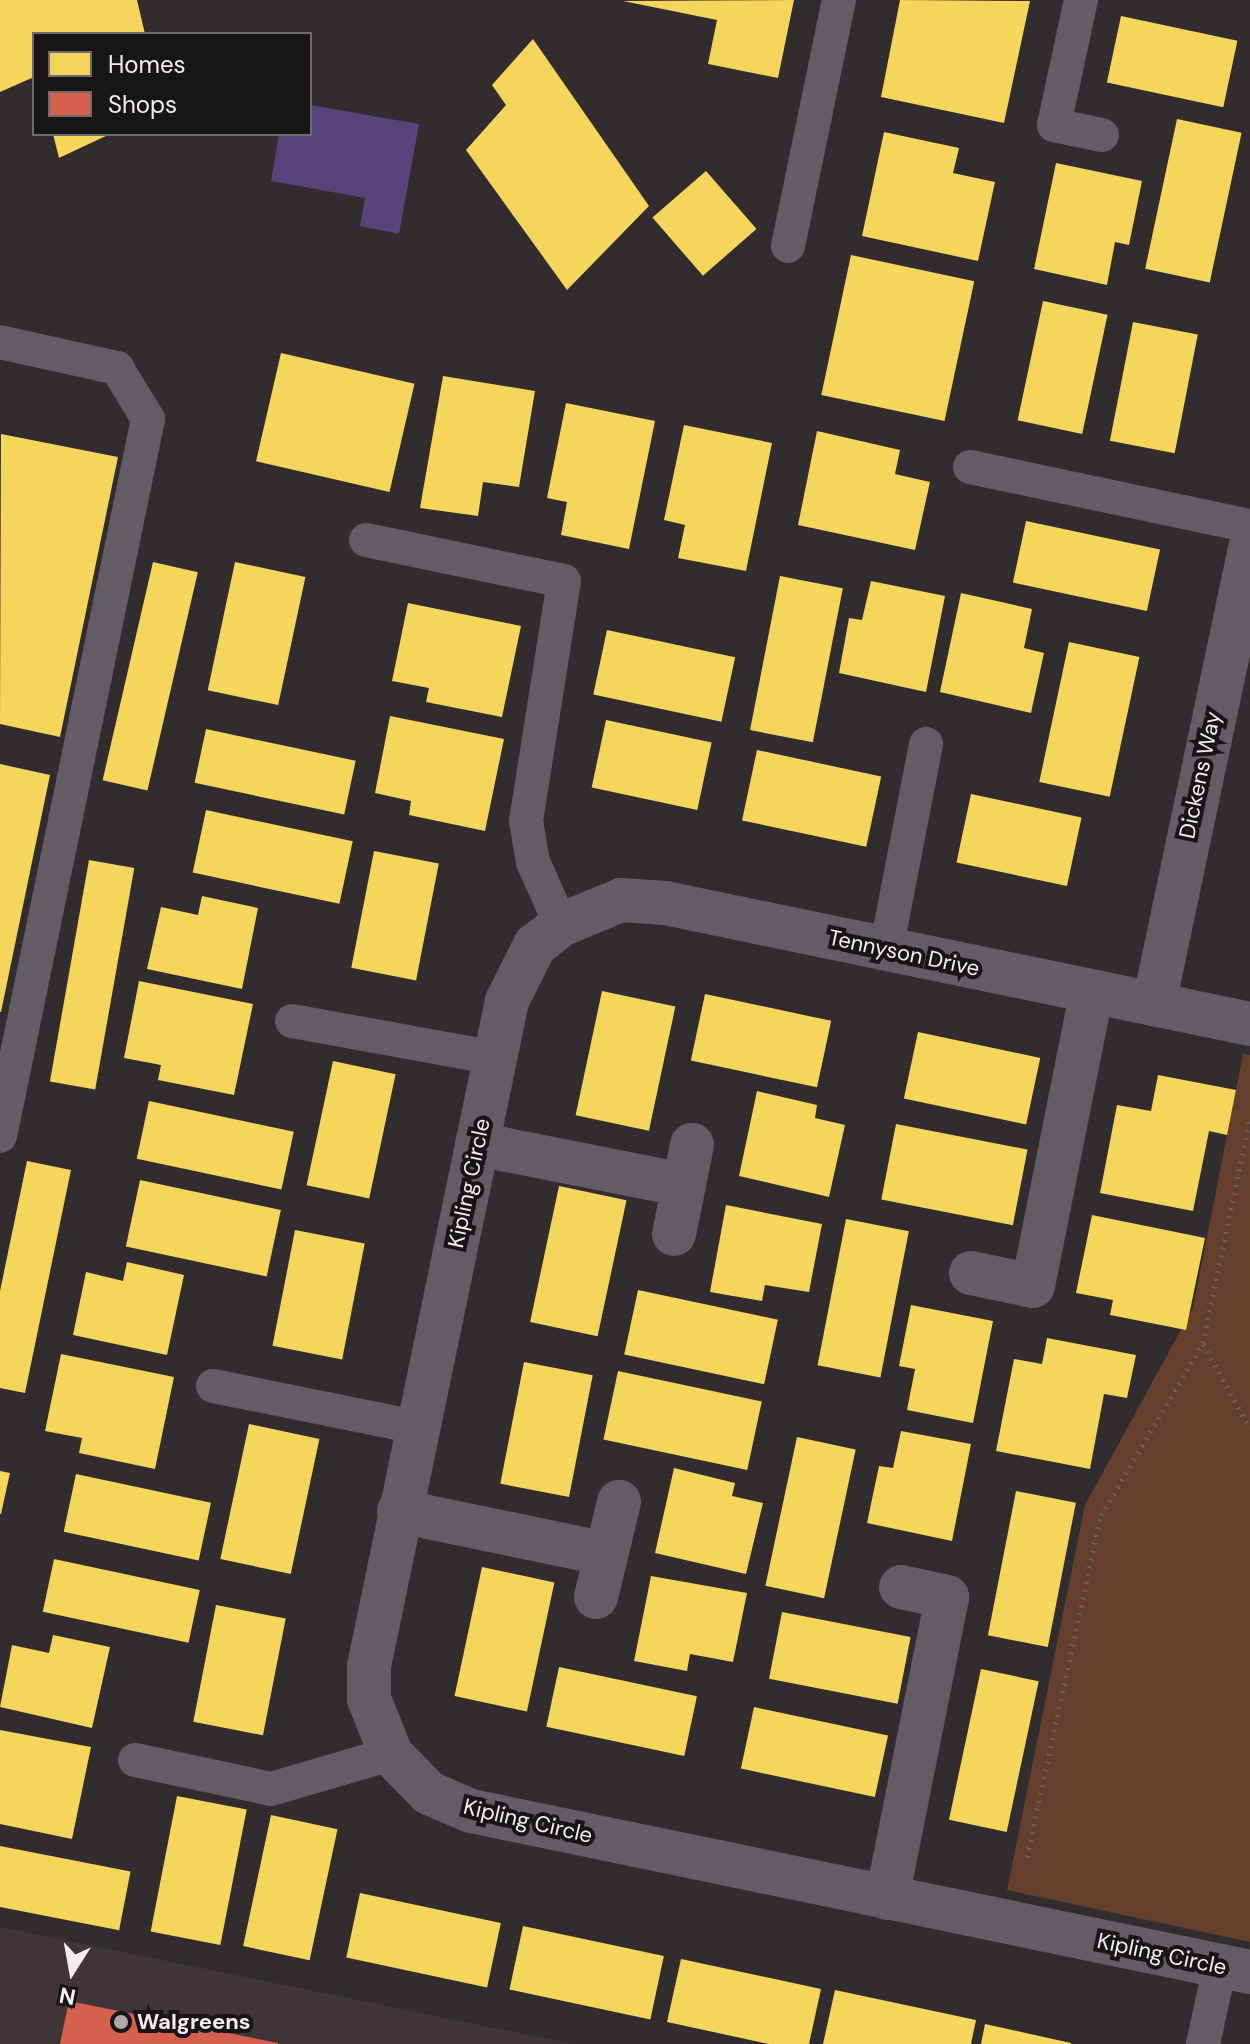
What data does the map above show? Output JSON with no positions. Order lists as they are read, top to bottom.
{
  "streets": {
    "street": ["Dickens Way", "Tennyson Drive", "Kipling Circle"]
  },
  "crossings": [
    ["Dickens Way", "Tennyson Drive"],
    ["Tennyson Drive", "Kipling Circle"]
  ],
  "places": ["Walgreens"],
  "legend": ["Homes", "Shops"],
  "north": "bottom"
}
